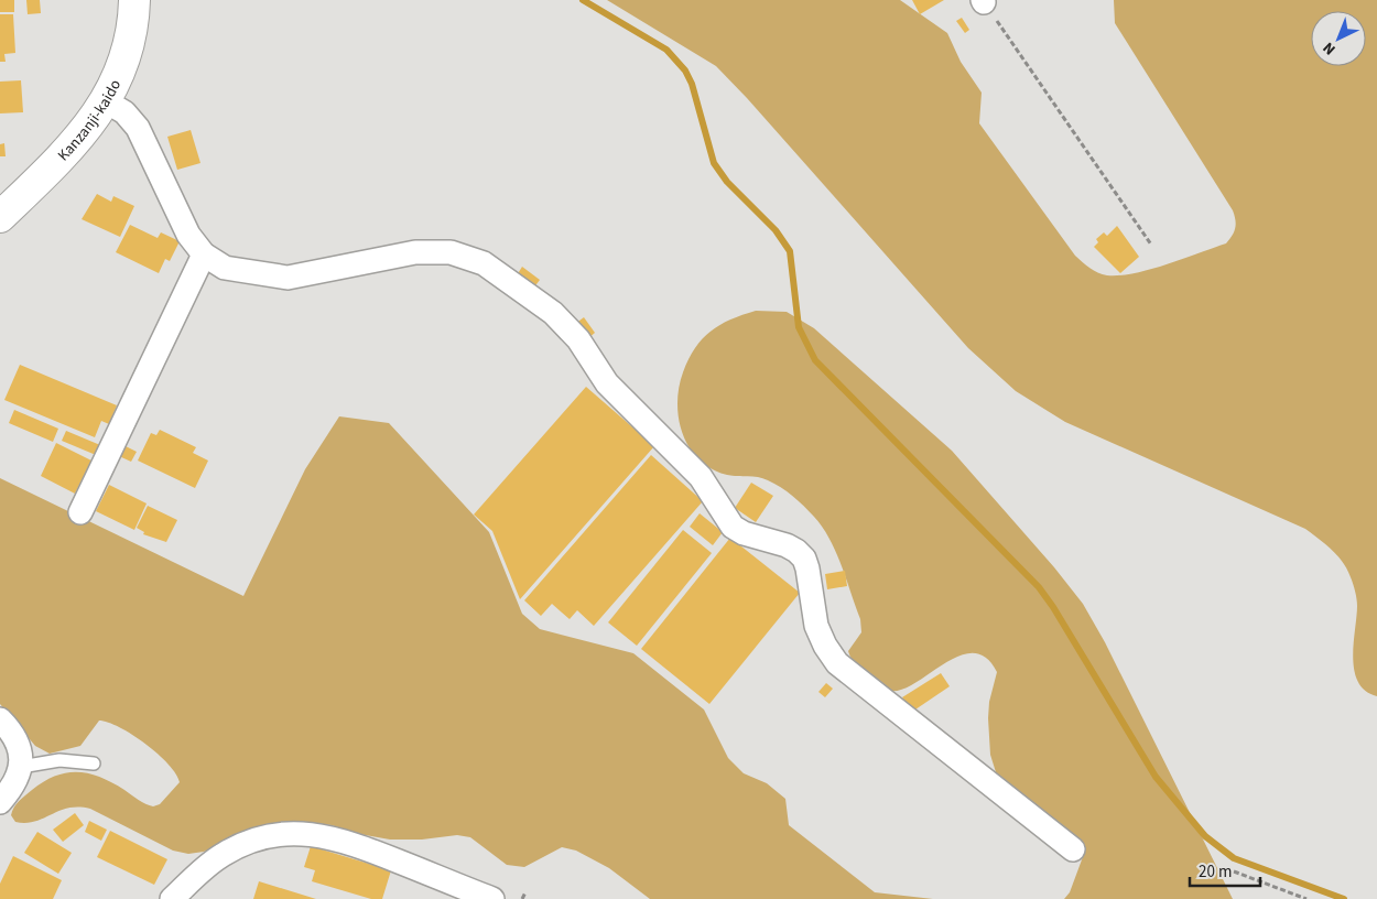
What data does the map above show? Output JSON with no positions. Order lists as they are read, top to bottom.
{
  "streets": {
    "main road": ["Kanzanji-kaido"]
  },
  "scale_bar": "20 m",
  "north": "bottom left"
}
